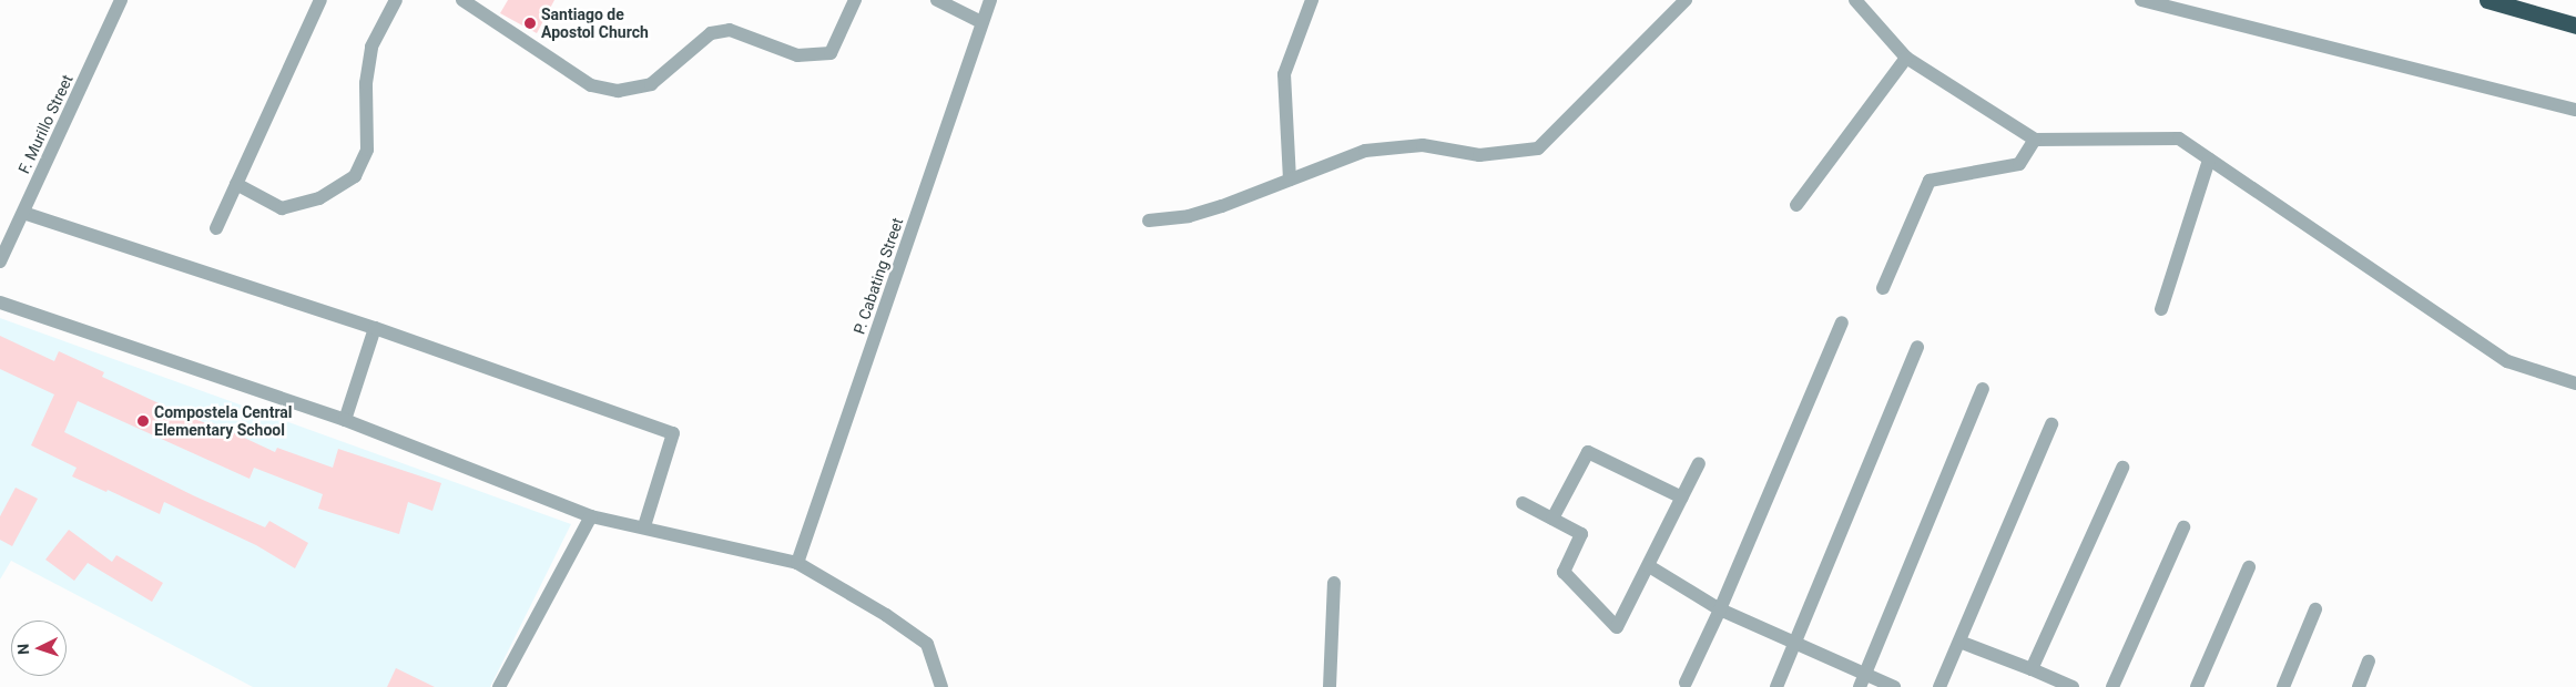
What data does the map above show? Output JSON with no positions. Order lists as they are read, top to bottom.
{
  "streets": {
    "street": ["F. Murillo Street", "P. Cabating Street"]
  },
  "places": ["Santiago de Apostol Church", "Compostela Central Elementary School"],
  "north": "left"
}
